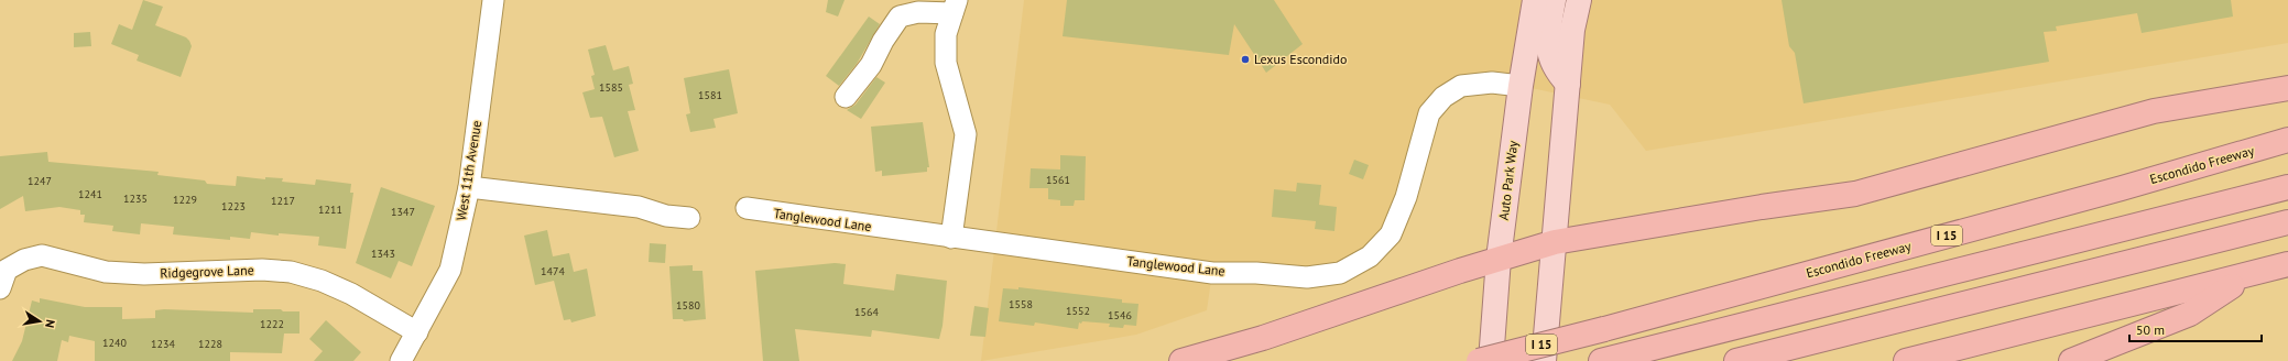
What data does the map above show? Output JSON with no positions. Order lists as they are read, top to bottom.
{
  "streets": {
    "highway": ["Escondido Freeway", "I 15"],
    "main road": ["Auto Park Way"],
    "street": ["West 11th Avenue", "Tanglewood Lane", "Ridgegrove Lane"]
  },
  "crossings": [
    ["West 11th Avenue", "Ridgegrove Lane"],
    ["Auto Park Way", "Tanglewood Lane"]
  ],
  "places": ["Lexus Escondido"],
  "house_numbers": [
    "1585",
    "1581",
    "1561",
    "1247",
    "1241",
    "1235",
    "1229",
    "1217",
    "1223",
    "1211",
    "1347",
    "1343",
    "1474",
    "1558",
    "1580",
    "1552",
    "1564",
    "1546",
    "1222",
    "1240",
    "1234",
    "1228"
  ],
  "scale_bar": "50 m",
  "north": "right"
}
